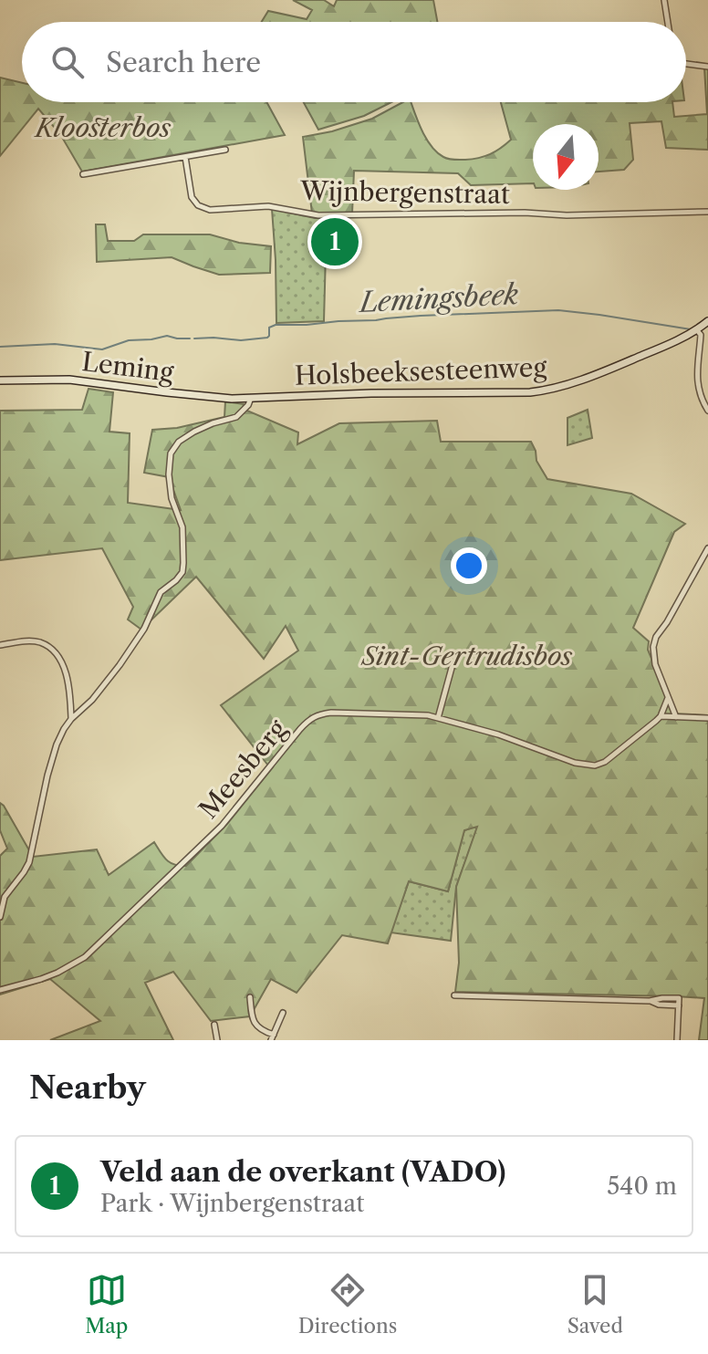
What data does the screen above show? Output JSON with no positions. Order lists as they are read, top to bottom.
{
  "streets": {
    "street": [
      "Wijnbergenstraat",
      "Leming",
      "Holsbeeksesteenweg",
      "Meesberg"
    ]
  },
  "crossings": [
    ["Leming", "Holsbeeksesteenweg"]
  ],
  "water": ["Lemingsbeek"],
  "parks": ["Kloosterbos", "Sint-Gertrudisbos"],
  "north": "bottom",
  "page": {
    "search": "Search here",
    "pins": "1",
    "heading": "Nearby",
    "list": [
      {
        "mark": "1",
        "name": "Veld aan de overkant (VADO)",
        "note": "Park · Wijnbergenstraat",
        "value": "540 m"
      }
    ],
    "nav": ["Map", "Directions", "Saved"]
  }
}
